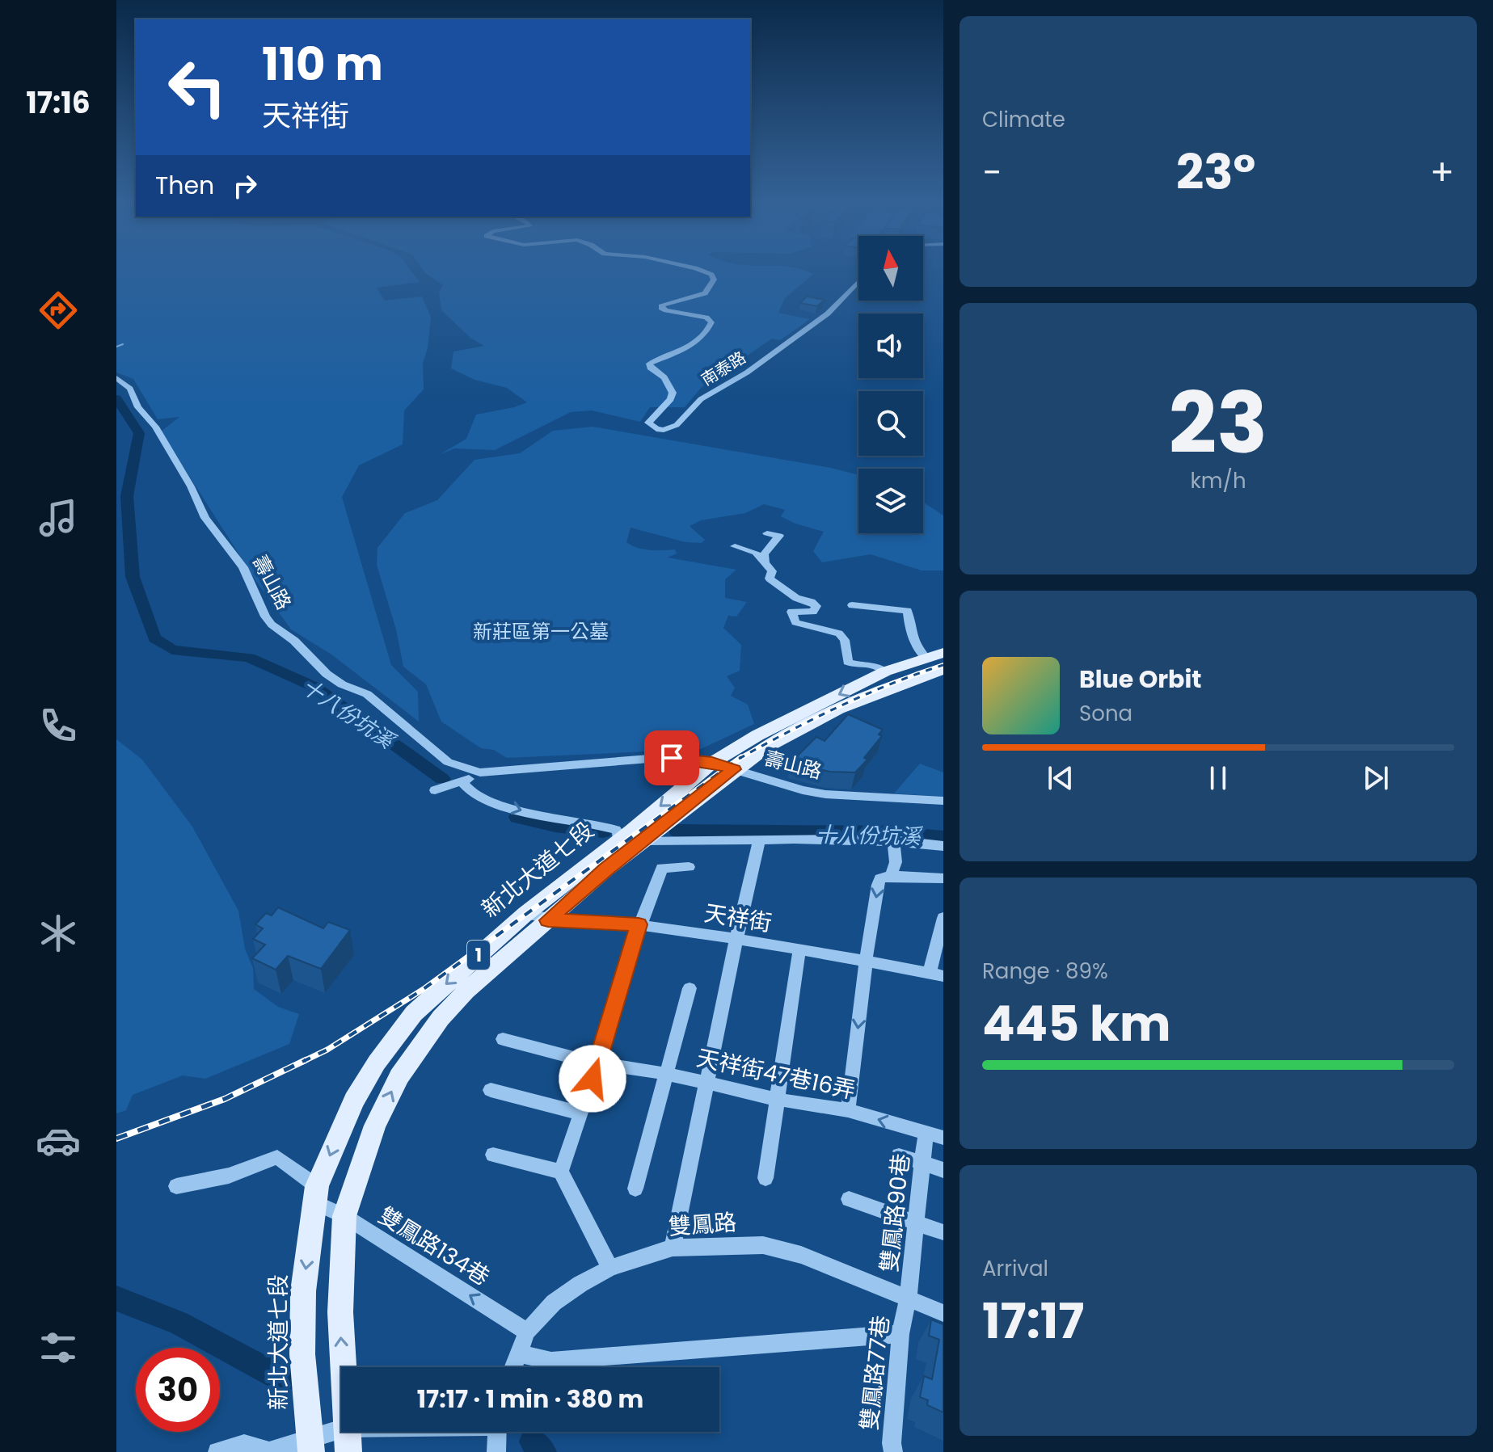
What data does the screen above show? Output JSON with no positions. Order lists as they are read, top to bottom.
{
  "streets": {
    "main road": ["新北大道七段", "1"],
    "street": [
      "南泰路",
      "壽山路",
      "天祥街",
      "天祥街47巷16弄",
      "雙鳳路90巷",
      "雙鳳路",
      "雙鳳路134巷",
      "雙鳳路77巷"
    ]
  },
  "crossings": [
    ["壽山路", "新北大道七段"],
    ["新北大道七段", "天祥街"],
    ["新北大道七段", "雙鳳路134巷"],
    ["天祥街47巷16弄", "雙鳳路90巷"],
    ["雙鳳路90巷", "雙鳳路"],
    ["雙鳳路90巷", "雙鳳路77巷"],
    ["雙鳳路", "雙鳳路134巷"],
    ["雙鳳路", "雙鳳路77巷"]
  ],
  "one_way": ["雙鳳路134巷"],
  "water": ["十八份坑溪"],
  "parks": ["新莊區第一公墓"],
  "north": "top",
  "page": {
    "tabs": "17:16",
    "tile": [
      "Climate",
      ["23", "km/h"],
      ["Range · 89%", "445 km"],
      ["Arrival", "17:17"]
    ],
    "turn": ["110 m", "天祥街"],
    "heat": ["−", "23°", "+"],
    "then": "Then",
    "song": ["Blue Orbit", "Sona"],
    "limit": "30",
    "trip": "17:17 · 1 min · 380 m"
  }
}
